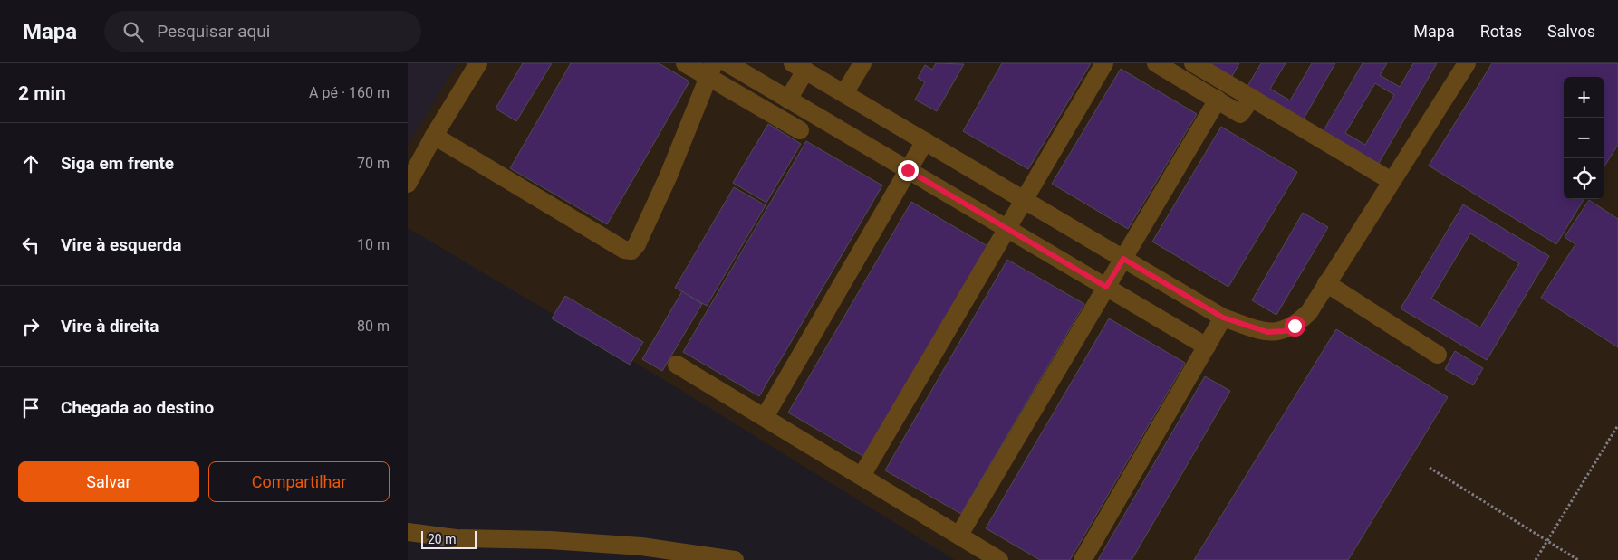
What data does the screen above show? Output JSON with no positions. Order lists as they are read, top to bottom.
{
  "scale_bar": "20 m",
  "page": {
    "header": "Mapa",
    "search": "Pesquisar aqui",
    "nav": ["Mapa", "Rotas", "Salvos"],
    "heading": ["2 min", "A pé · 160 m"],
    "map_buttons": ["+", "−"],
    "list": [
      ["Siga em frente", "70 m"],
      ["Vire à esquerda", "10 m"],
      ["Vire à direita", "80 m"],
      "Chegada ao destino"
    ],
    "buttons": ["Salvar", "Compartilhar"],
    "scale": "20 m"
  }
}
